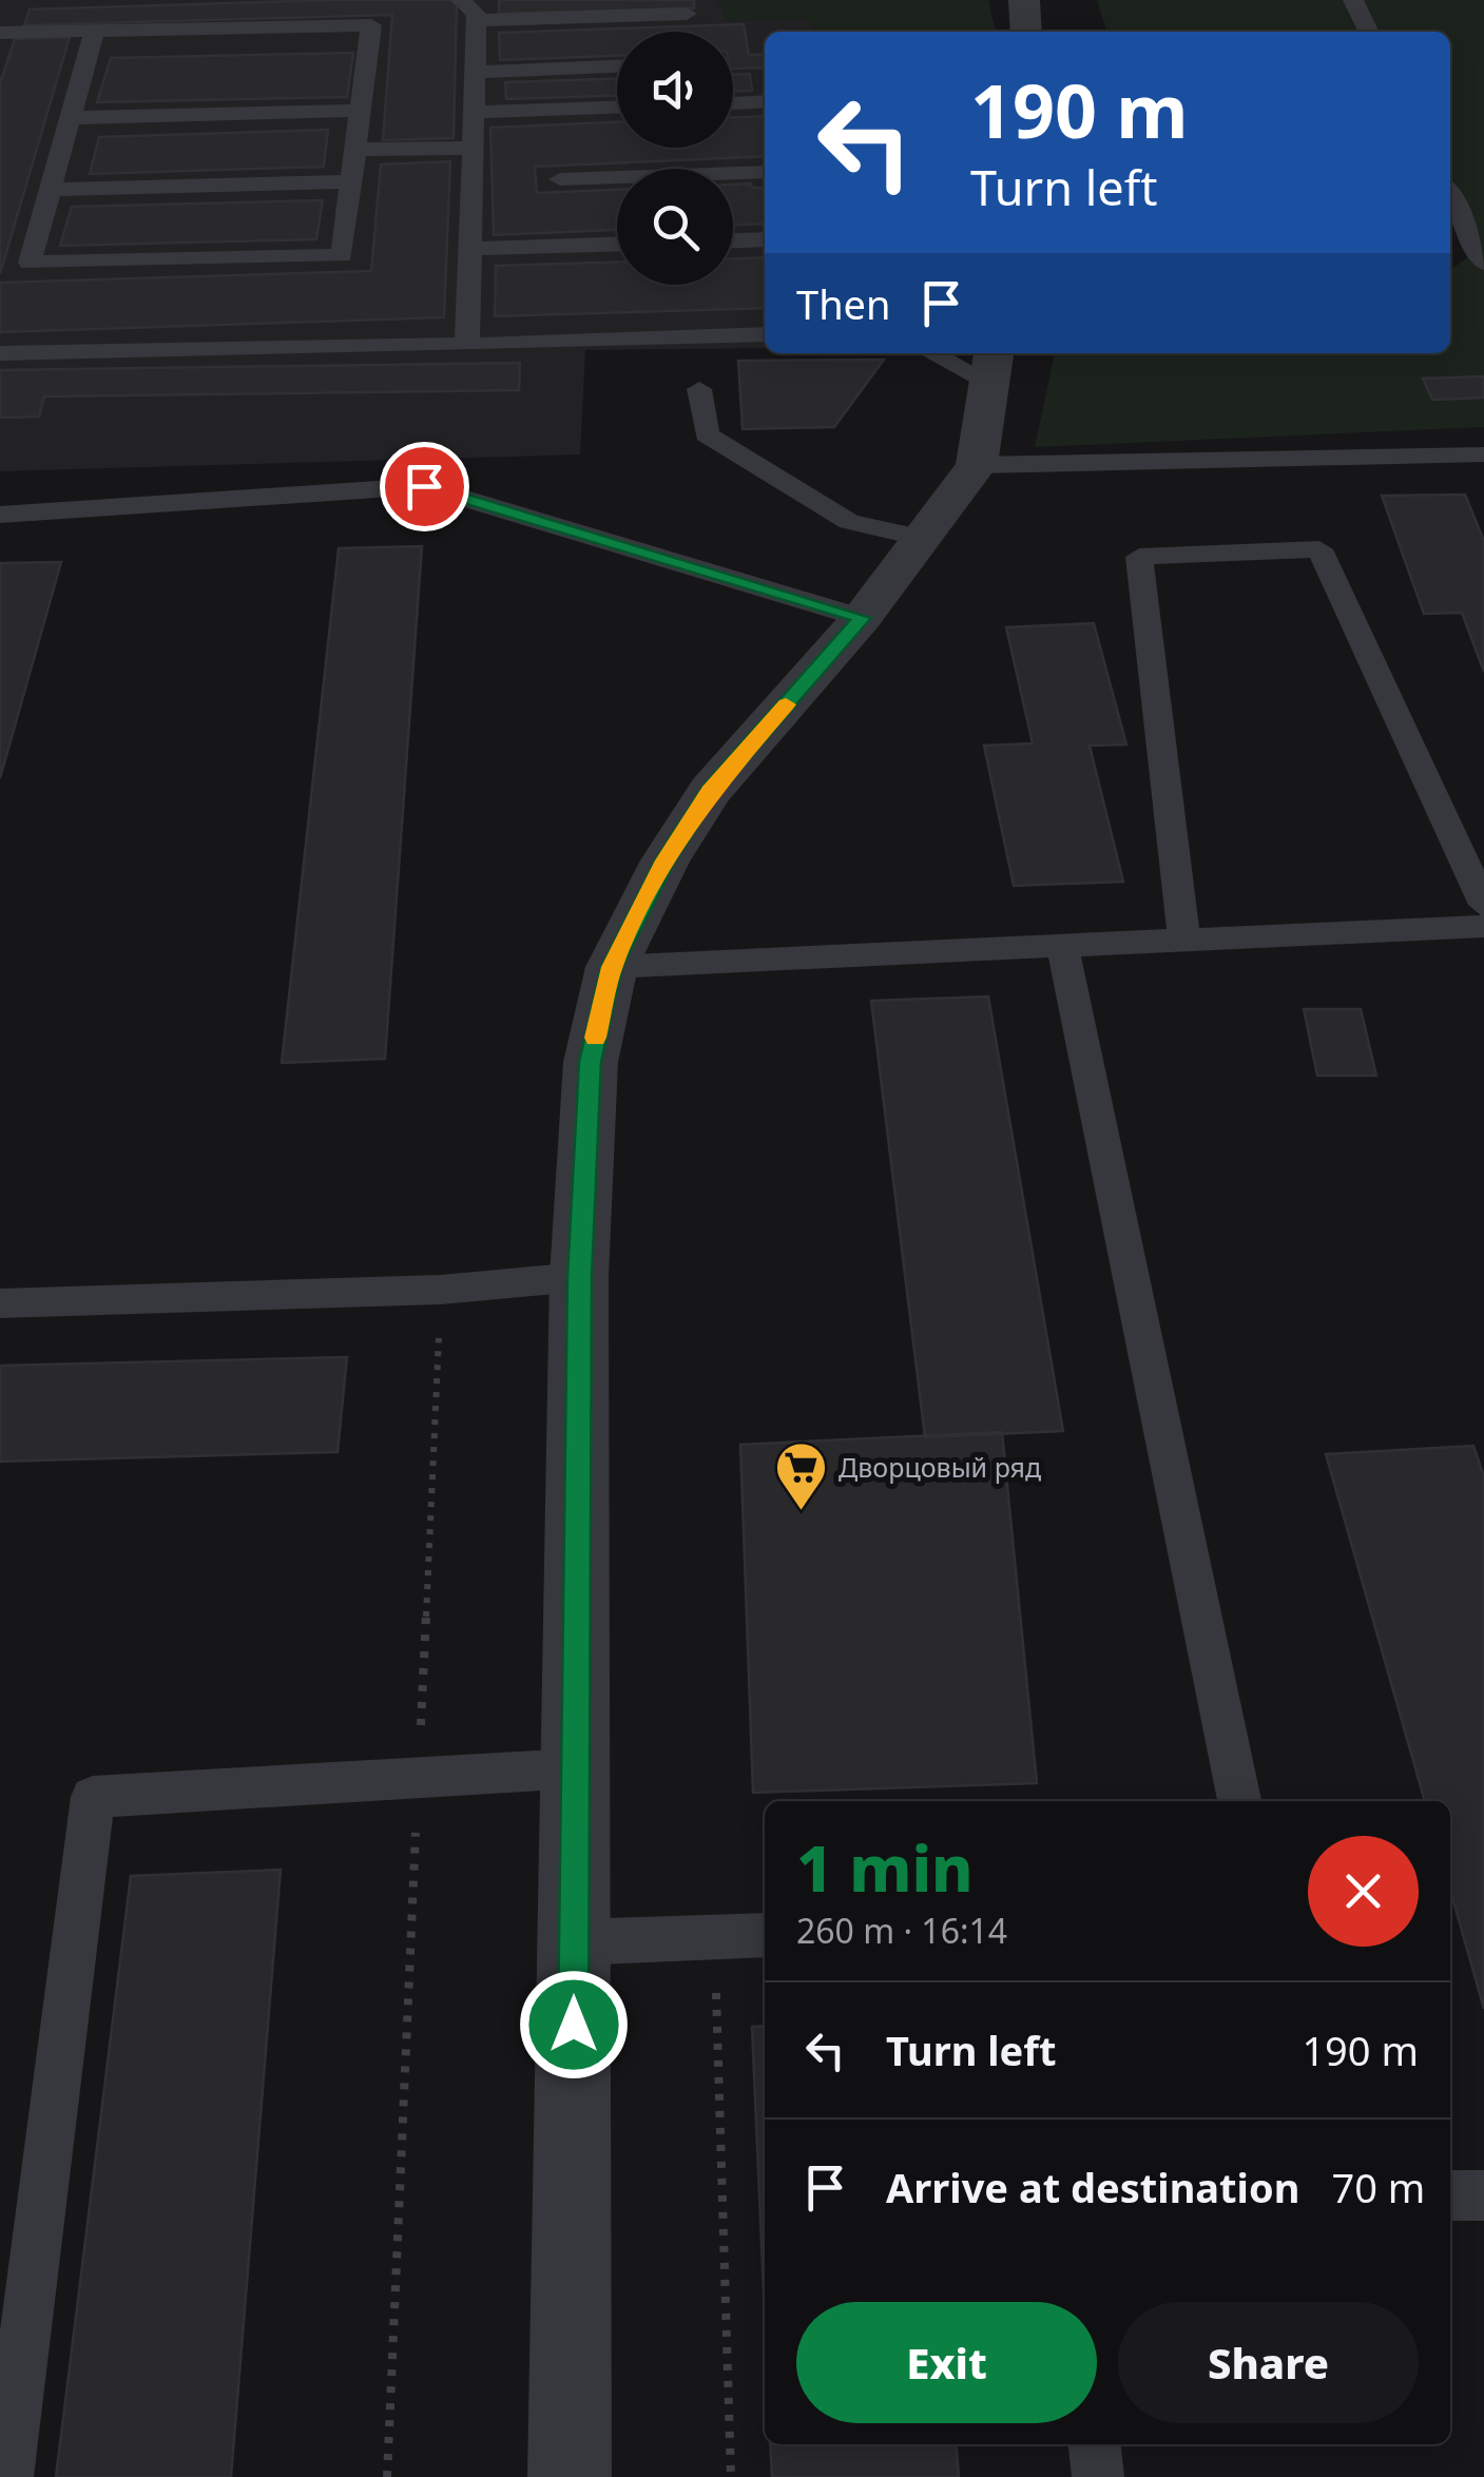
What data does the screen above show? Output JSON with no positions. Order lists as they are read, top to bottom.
{
  "places": {
    "supermarket": ["Дворцовый ряд"]
  },
  "page": {
    "turn": ["190 m", "Turn left"],
    "then": "Then",
    "heading": ["1 min", "260 m · 16:14"],
    "list": [
      {
        "name": "Turn left",
        "value": "190 m"
      },
      {
        "name": "Arrive at destination",
        "value": "70 m"
      }
    ],
    "buttons": ["Exit", "Share"]
  }
}
